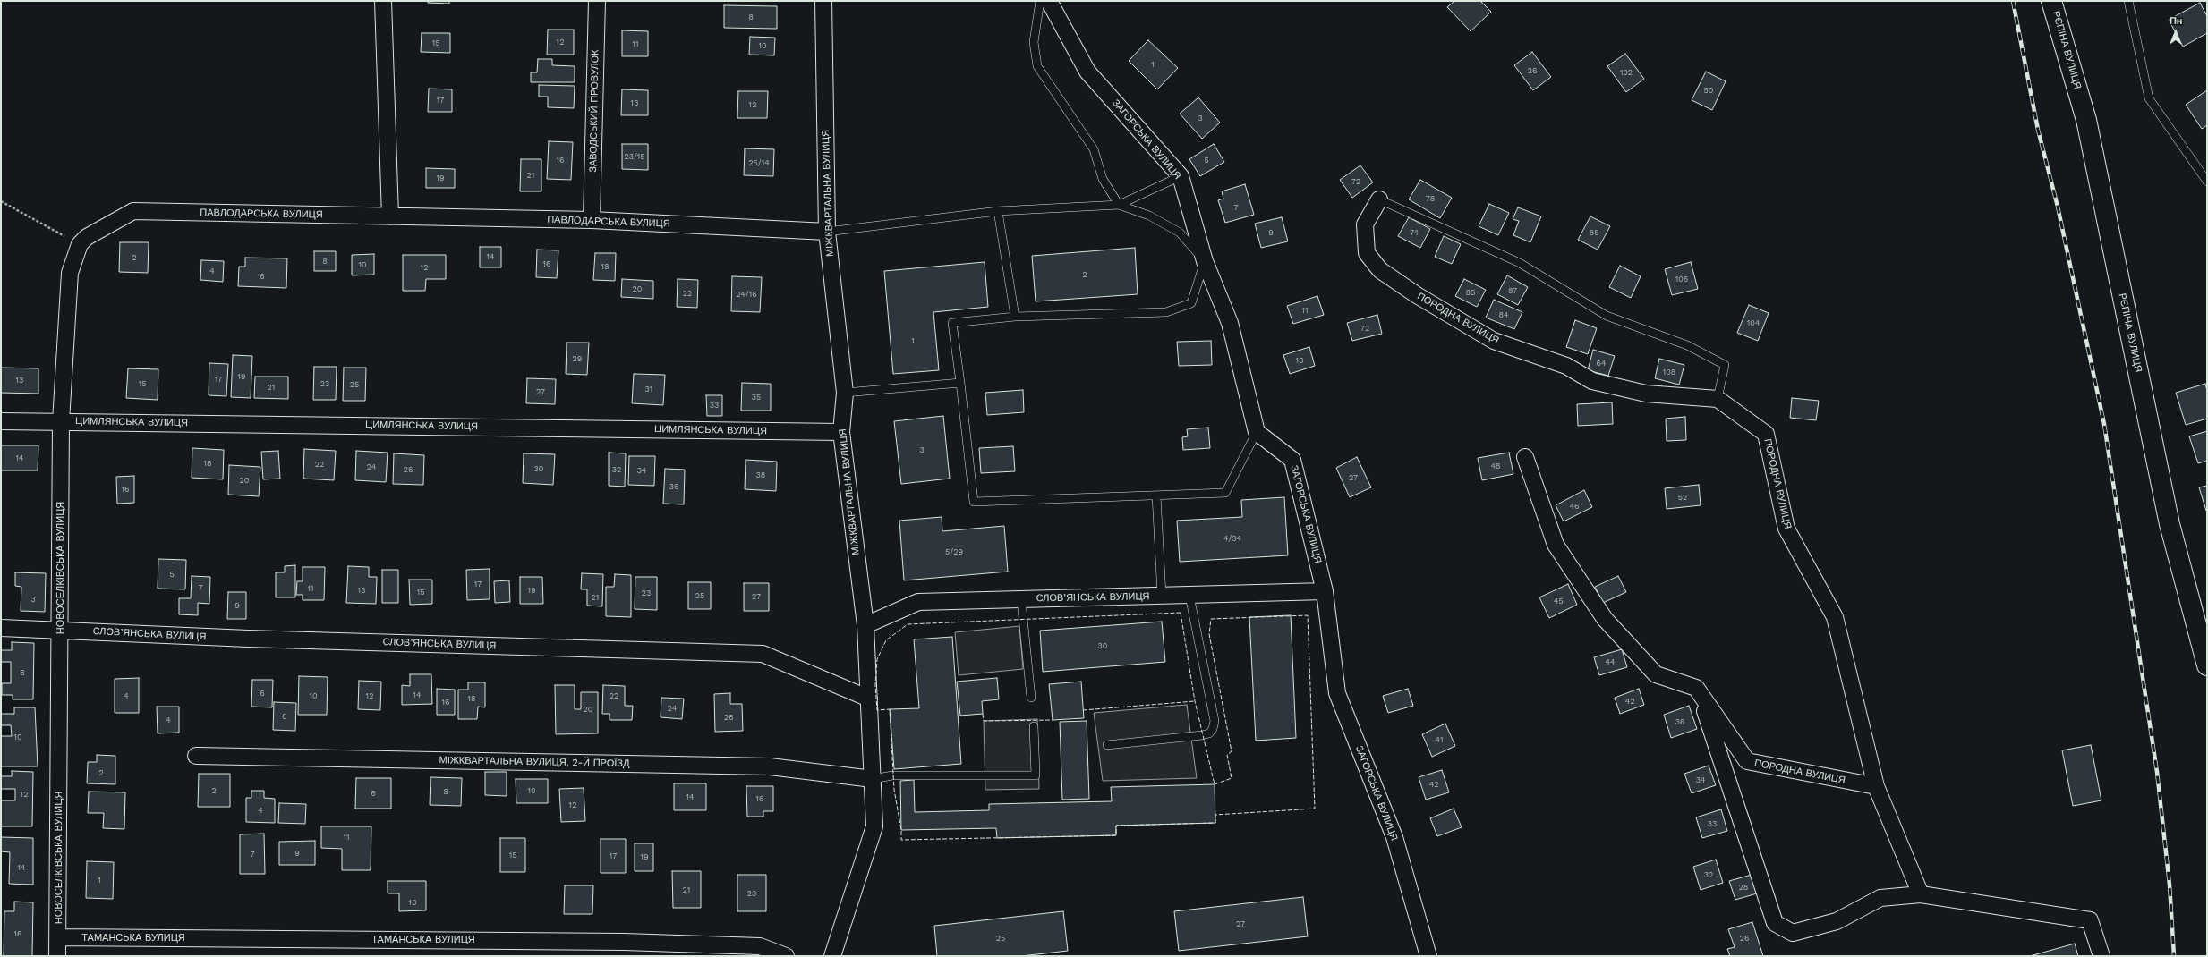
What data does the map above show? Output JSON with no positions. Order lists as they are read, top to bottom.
{
  "streets": {
    "street": [
      "РЄПІНА ВУЛИЦЯ",
      "ЗАВОДСЬКИЙ ПРОВУЛОК",
      "ЗАГОРСЬКА ВУЛИЦЯ",
      "МІЖКВАРТАЛЬНА ВУЛИЦЯ",
      "ПАВЛОДАРСЬКА ВУЛИЦЯ",
      "ПОРОДНА ВУЛИЦЯ",
      "ЦИМЛЯНСЬКА ВУЛИЦЯ",
      "НОВОСЕЛКІВСЬКА ВУЛИЦЯ",
      "СЛОВ’ЯНСЬКА ВУЛИЦЯ",
      "МІЖКВАРТАЛЬНА ВУЛИЦЯ, 2-Й ПРОЇЗД",
      "ТАМАНСЬКА ВУЛИЦЯ"
    ]
  },
  "crossings": [
    ["ЗАВОДСЬКИЙ ПРОВУЛОК", "ПАВЛОДАРСЬКА ВУЛИЦЯ"],
    ["ЗАГОРСЬКА ВУЛИЦЯ", "СЛОВ’ЯНСЬКА ВУЛИЦЯ"],
    ["МІЖКВАРТАЛЬНА ВУЛИЦЯ", "ПАВЛОДАРСЬКА ВУЛИЦЯ"],
    ["МІЖКВАРТАЛЬНА ВУЛИЦЯ", "ЦИМЛЯНСЬКА ВУЛИЦЯ"],
    ["МІЖКВАРТАЛЬНА ВУЛИЦЯ", "СЛОВ’ЯНСЬКА ВУЛИЦЯ"],
    ["МІЖКВАРТАЛЬНА ВУЛИЦЯ", "МІЖКВАРТАЛЬНА ВУЛИЦЯ, 2-Й ПРОЇЗД"],
    ["ПАВЛОДАРСЬКА ВУЛИЦЯ", "НОВОСЕЛКІВСЬКА ВУЛИЦЯ"],
    ["ЦИМЛЯНСЬКА ВУЛИЦЯ", "НОВОСЕЛКІВСЬКА ВУЛИЦЯ"],
    ["НОВОСЕЛКІВСЬКА ВУЛИЦЯ", "СЛОВ’ЯНСЬКА ВУЛИЦЯ"],
    ["НОВОСЕЛКІВСЬКА ВУЛИЦЯ", "ТАМАНСЬКА ВУЛИЦЯ"]
  ],
  "house_numbers": [
    "8",
    "12",
    "15",
    "11",
    "10",
    "1",
    "26",
    "132",
    "50",
    "17",
    "13",
    "12",
    "3",
    "23/15",
    "16",
    "5",
    "25/14",
    "21",
    "19",
    "72",
    "78",
    "7",
    "9",
    "74",
    "85",
    "14",
    "2",
    "8",
    "16",
    "10",
    "18",
    "12",
    "4",
    "2",
    "6",
    "106",
    "20",
    "87",
    "85",
    "22",
    "24/16",
    "11",
    "84",
    "104",
    "72",
    "1",
    "29",
    "13",
    "64",
    "108",
    "19",
    "17",
    "13",
    "15",
    "23",
    "25",
    "21",
    "31",
    "27",
    "35",
    "33",
    "3",
    "14",
    "18",
    "22",
    "48",
    "24",
    "30",
    "26",
    "32",
    "34",
    "38",
    "27",
    "20",
    "36",
    "16",
    "52",
    "46",
    "4/34",
    "5/29",
    "5",
    "17",
    "7",
    "11",
    "13",
    "19",
    "15",
    "23",
    "25",
    "27",
    "21",
    "3",
    "45",
    "9",
    "30",
    "44",
    "8",
    "6",
    "14",
    "4",
    "10",
    "12",
    "22",
    "18",
    "42",
    "16",
    "24",
    "20",
    "8",
    "26",
    "4",
    "36",
    "10",
    "41",
    "2",
    "34",
    "42",
    "2",
    "10",
    "8",
    "6",
    "12",
    "14",
    "16",
    "12",
    "4",
    "33",
    "11",
    "9",
    "7",
    "15",
    "17",
    "19",
    "14",
    "32",
    "1",
    "28",
    "21",
    "23",
    "13",
    "27",
    "16",
    "25",
    "26"
  ],
  "north": "top"
}
